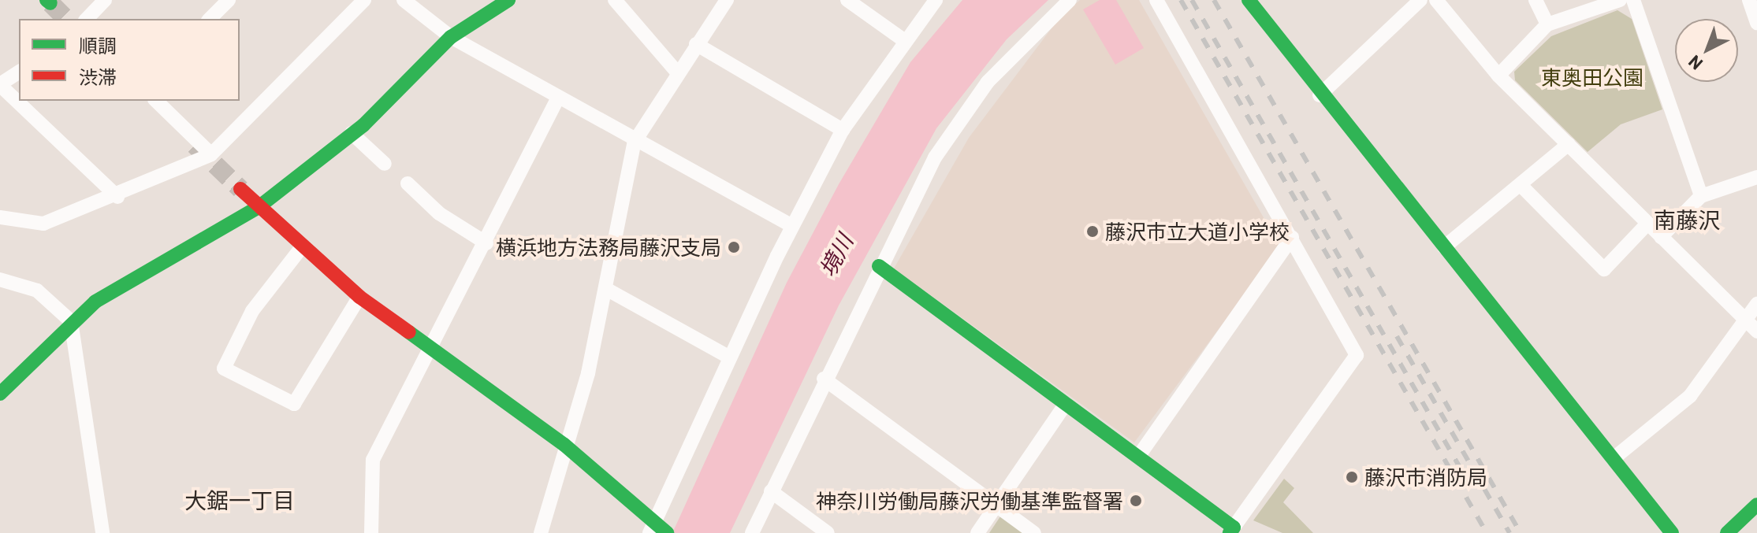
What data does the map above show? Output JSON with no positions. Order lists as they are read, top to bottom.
{
  "districts": ["南藤沢", "大鋸一丁目"],
  "water": ["境川"],
  "parks": ["東奥田公園"],
  "places": [
    "藤沢市立大道小学校",
    "横浜地方法務局藤沢支局",
    "藤沢市消防局",
    "神奈川労働局藤沢労働基準監督署"
  ],
  "legend": ["順調", "渋滞"],
  "north": "bottom left"
}
